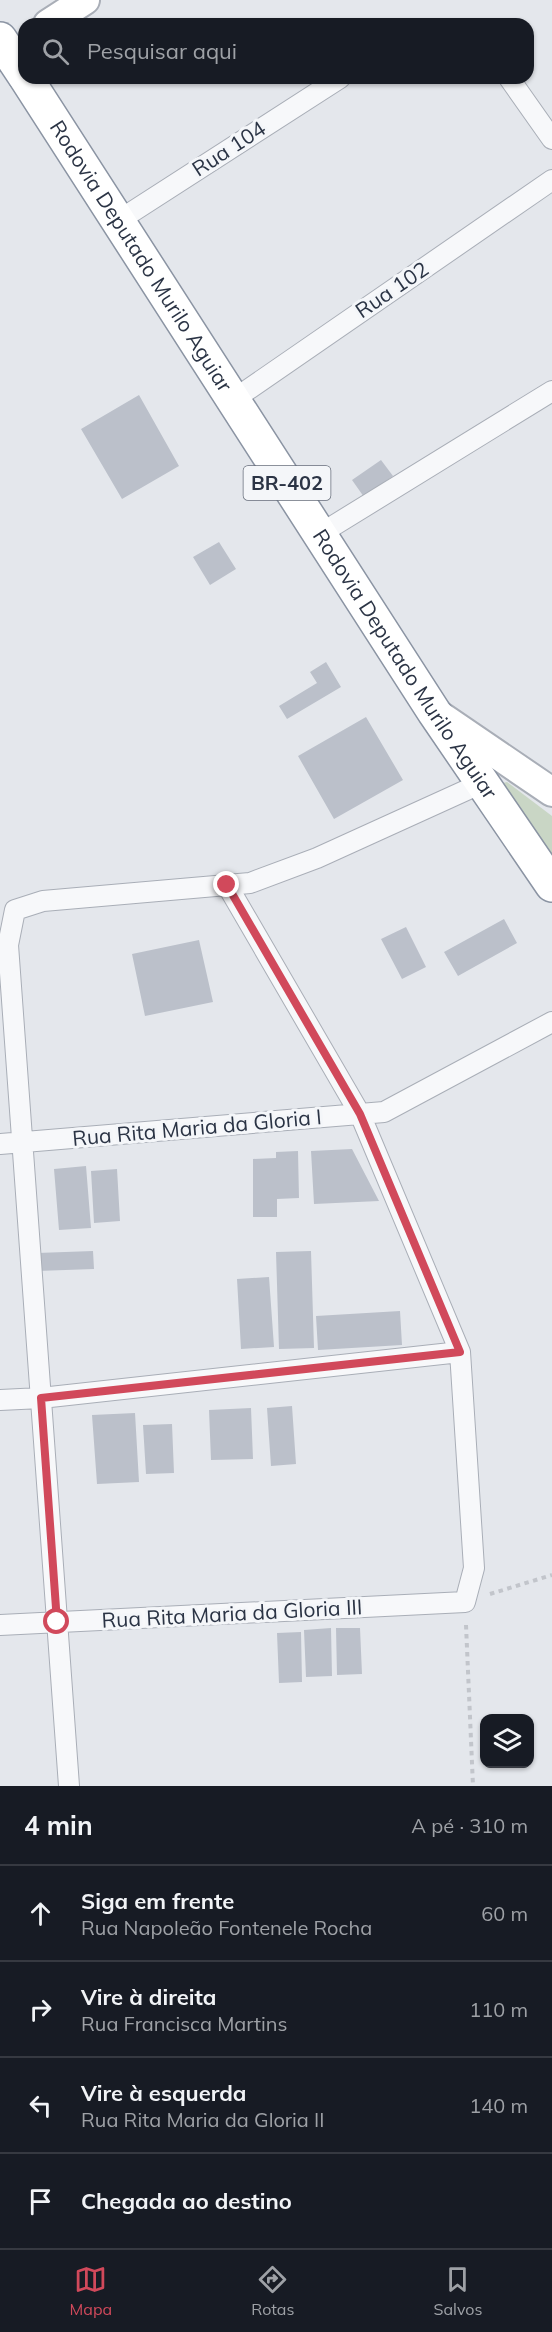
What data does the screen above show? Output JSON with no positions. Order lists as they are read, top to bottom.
{
  "streets": {
    "highway": ["Rodovia Deputado Murilo Aguiar", "BR-402"],
    "street": [
      "Rua 104",
      "Rua 102",
      "Rua Rita Maria da Gloria I",
      "Rua Rita Maria da Gloria III"
    ]
  },
  "crossings": [
    ["Rua 104", "Rodovia Deputado Murilo Aguiar"],
    ["Rodovia Deputado Murilo Aguiar", "Rua 102"]
  ],
  "page": {
    "search": "Pesquisar aqui",
    "heading": ["4 min", "A pé · 310 m"],
    "list": [
      ["Siga em frente", "Rua Napoleão Fontenele Rocha", "60 m"],
      ["Vire à direita", "Rua Francisca Martins", "110 m"],
      ["Vire à esquerda", "Rua Rita Maria da Gloria II", "140 m"],
      "Chegada ao destino"
    ],
    "nav": ["Mapa", "Rotas", "Salvos"]
  }
}
